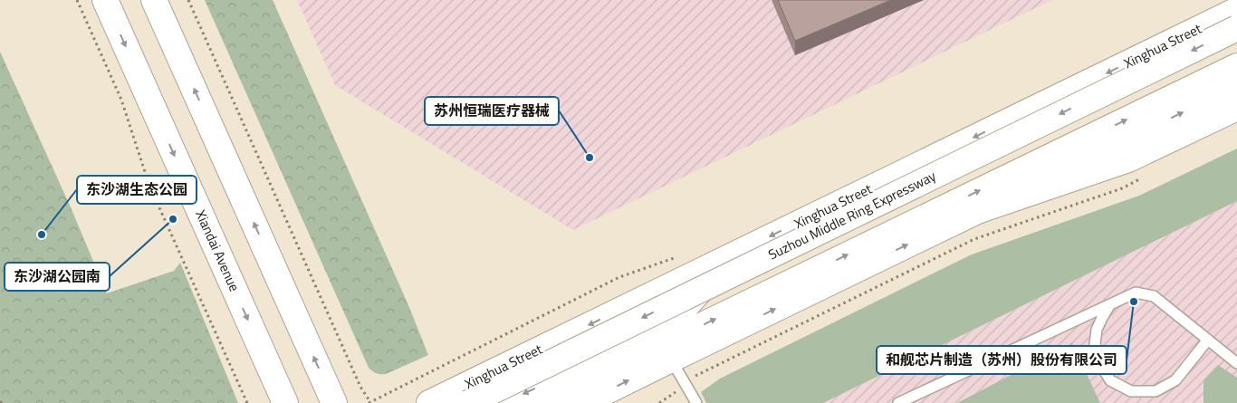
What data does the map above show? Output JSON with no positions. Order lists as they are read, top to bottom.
{
  "streets": {
    "main road": ["Xinghua Street", "Suzhou Middle Ring Expressway", "Xiandai Avenue"]
  },
  "places": [
    "苏州恒瑞医疗器械",
    "东沙湖公园南",
    "东沙湖生态公园",
    "和舰芯片制造（苏州）股份有限公司"
  ]
}
